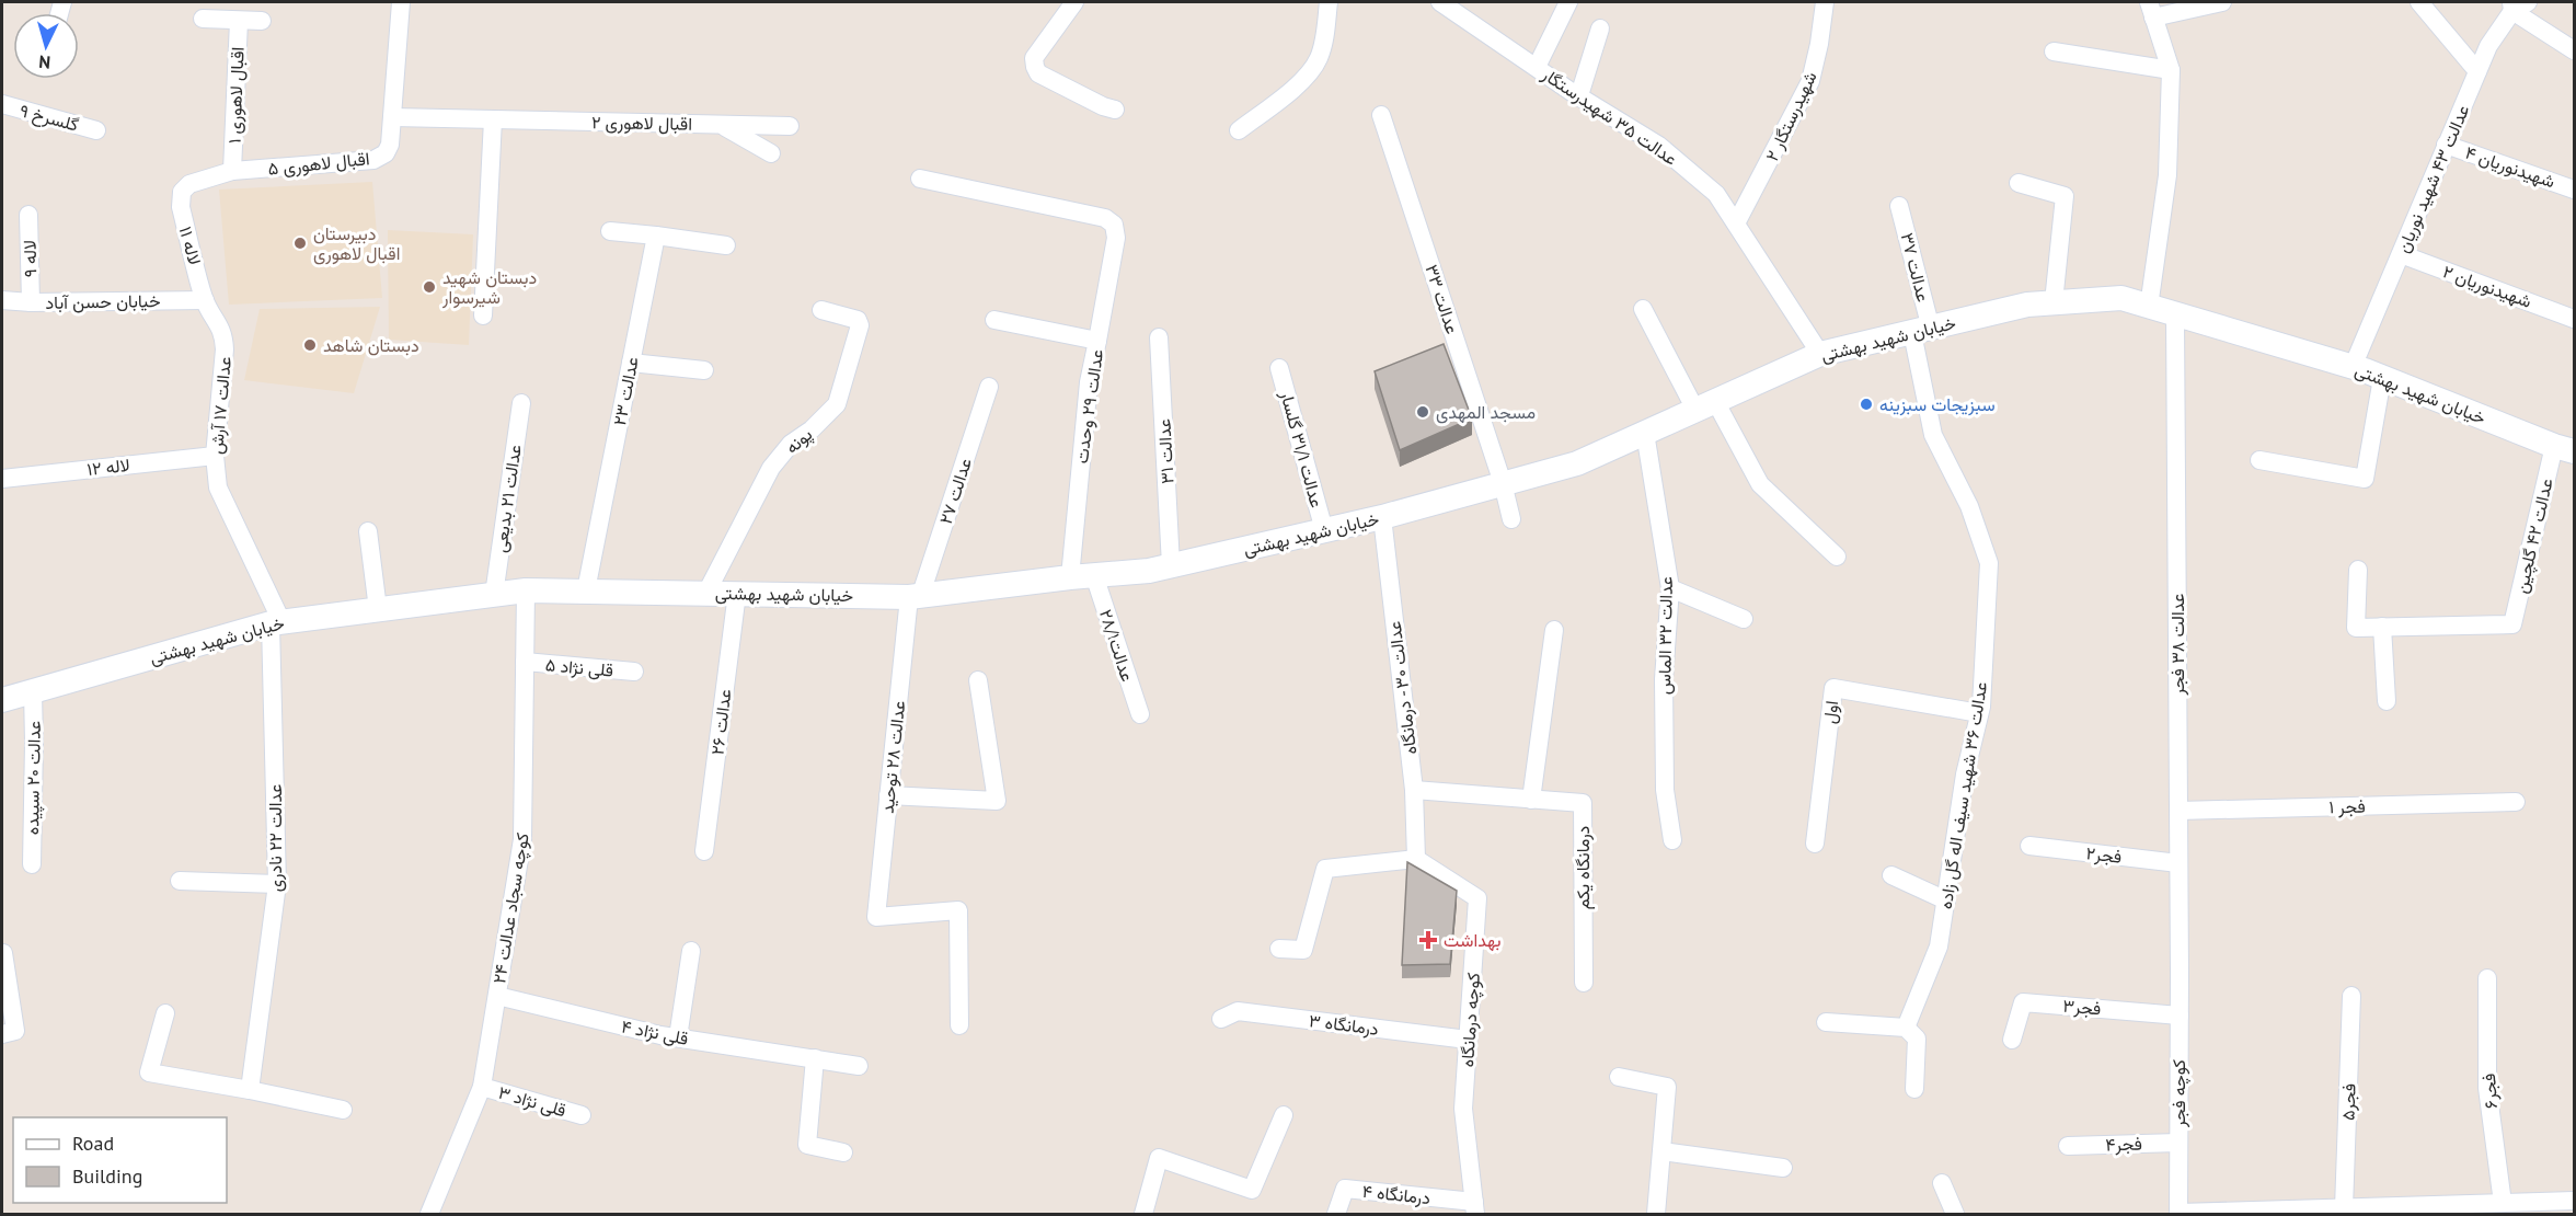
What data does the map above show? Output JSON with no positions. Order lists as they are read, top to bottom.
{
  "streets": {
    "main road": ["خیابان شهید بهشتی"],
    "street": [
      "اقبال لاهوری ۱",
      "عدالت ۳۵ شهیدرستگار",
      "شهیدرستگار ۲",
      "گلسرخ ۹",
      "اقبال لاهوری ۲",
      "اقبال لاهوری ۵",
      "شهیدنوریان ۴",
      "عدالت ۴۳ شهید نوریان",
      "لاله ۱۱",
      "لاله ۹",
      "عدالت ۳۷",
      "شهیدنوریان ۲",
      "عدالت ۳۳",
      "خیابان حسن آباد",
      "عدالت ۲۳",
      "عدالت ۱۷ آرش",
      "عدالت ۲۹ وحدت",
      "پونه",
      "عدالت ۳۱/۱ گلسار",
      "عدالت ۳۱",
      "لاله ۱۲",
      "عدالت ۲۷",
      "عدالت ۲۱ بدیعی",
      "عدالت ۴۲ گلچین",
      "عدالت ۳۲ الماس",
      "عدالت ۳۸ فجر",
      "عدالت۲۸/۱",
      "قلی نژاد ۵",
      "عدالت ۳۰ - درمانگاه",
      "اول",
      "عدالت ۲۶",
      "عدالت ۲۸ توحید",
      "عدالت ۲۰ سپیده",
      "عدالت ۳۶ شهید سیف اله گل زاده",
      "فجر ۱",
      "عدالت ۲۲ نادری",
      "فجر۲",
      "درمانگاه یکم",
      "کوچه سجاد عدالت ۲۴",
      "فجر۳",
      "کوچه درمانگاه",
      "درمانگاه ۳",
      "قلی نژاد ۴",
      "فجر۶",
      "کوچه فجر",
      "قلی نژاد ۳",
      "فجر۵",
      "فجر۴",
      "درمانگاه ۴"
    ]
  },
  "crossings": [
    ["اقبال لاهوری ۱", "اقبال لاهوری ۵"],
    ["عدالت ۳۵ شهیدرستگار", "شهیدرستگار ۲"],
    ["عدالت ۳۵ شهیدرستگار", "خیابان شهید بهشتی"],
    ["اقبال لاهوری ۲", "اقبال لاهوری ۵"],
    ["اقبال لاهوری ۵", "لاله ۱۱"],
    ["شهیدنوریان ۴", "عدالت ۴۳ شهید نوریان"],
    ["عدالت ۴۳ شهید نوریان", "شهیدنوریان ۲"],
    ["عدالت ۴۳ شهید نوریان", "خیابان شهید بهشتی"],
    ["لاله ۱۱", "خیابان حسن آباد"],
    ["لاله ۱۱", "عدالت ۱۷ آرش"],
    ["لاله ۹", "خیابان حسن آباد"],
    ["عدالت ۳۷", "خیابان شهید بهشتی"],
    ["عدالت ۳۷", "عدالت ۳۶ شهید سیف اله گل زاده"],
    ["عدالت ۳۳", "خیابان شهید بهشتی"],
    ["خیابان حسن آباد", "عدالت ۱۷ آرش"],
    ["خیابان شهید بهشتی", "عدالت ۲۳"],
    ["خیابان شهید بهشتی", "عدالت ۱۷ آرش"],
    ["خیابان شهید بهشتی", "عدالت ۲۹ وحدت"],
    ["خیابان شهید بهشتی", "پونه"],
    ["خیابان شهید بهشتی", "عدالت ۳۱/۱ گلسار"],
    ["خیابان شهید بهشتی", "عدالت ۳۱"],
    ["خیابان شهید بهشتی", "عدالت ۲۷"],
    ["خیابان شهید بهشتی", "عدالت ۲۱ بدیعی"],
    ["خیابان شهید بهشتی", "عدالت ۴۲ گلچین"],
    ["خیابان شهید بهشتی", "عدالت ۳۲ الماس"],
    ["خیابان شهید بهشتی", "عدالت ۳۸ فجر"],
    ["خیابان شهید بهشتی", "عدالت۲۸/۱"],
    ["خیابان شهید بهشتی", "عدالت ۳۰ - درمانگاه"],
    ["خیابان شهید بهشتی", "عدالت ۲۶"],
    ["خیابان شهید بهشتی", "عدالت ۲۸ توحید"],
    ["خیابان شهید بهشتی", "عدالت ۲۰ سپیده"],
    ["خیابان شهید بهشتی", "عدالت ۳۶ شهید سیف اله گل زاده"],
    ["خیابان شهید بهشتی", "عدالت ۲۲ نادری"],
    ["خیابان شهید بهشتی", "کوچه سجاد عدالت ۲۴"],
    ["عدالت ۱۷ آرش", "لاله ۱۲"],
    ["عدالت ۱۷ آرش", "عدالت ۲۲ نادری"],
    ["عدالت ۲۹ وحدت", "عدالت۲۸/۱"],
    ["عدالت ۲۷", "عدالت ۲۸ توحید"],
    ["عدالت ۳۸ فجر", "فجر ۱"],
    ["عدالت ۳۸ فجر", "فجر۲"],
    ["عدالت ۳۸ فجر", "کوچه فجر"],
    ["قلی نژاد ۵", "کوچه سجاد عدالت ۲۴"],
    ["عدالت ۳۰ - درمانگاه", "درمانگاه یکم"],
    ["عدالت ۳۰ - درمانگاه", "کوچه درمانگاه"],
    ["اول", "عدالت ۳۶ شهید سیف اله گل زاده"],
    ["کوچه سجاد عدالت ۲۴", "قلی نژاد ۴"],
    ["کوچه سجاد عدالت ۲۴", "قلی نژاد ۳"],
    ["فجر۳", "کوچه فجر"],
    ["کوچه درمانگاه", "درمانگاه ۳"],
    ["کوچه درمانگاه", "درمانگاه ۴"],
    ["کوچه فجر", "فجر۴"]
  ],
  "places": {
    "other": [
      "دبیرستان اقبال لاهوری",
      "دبستان شهید شیرسوار",
      "دبستان شاهد",
      "سبزیجات سبزینه",
      "مسجد المهدی"
    ],
    "health": ["بهداشت"]
  },
  "legend": ["Road", "Building"],
  "north": "bottom"
}
